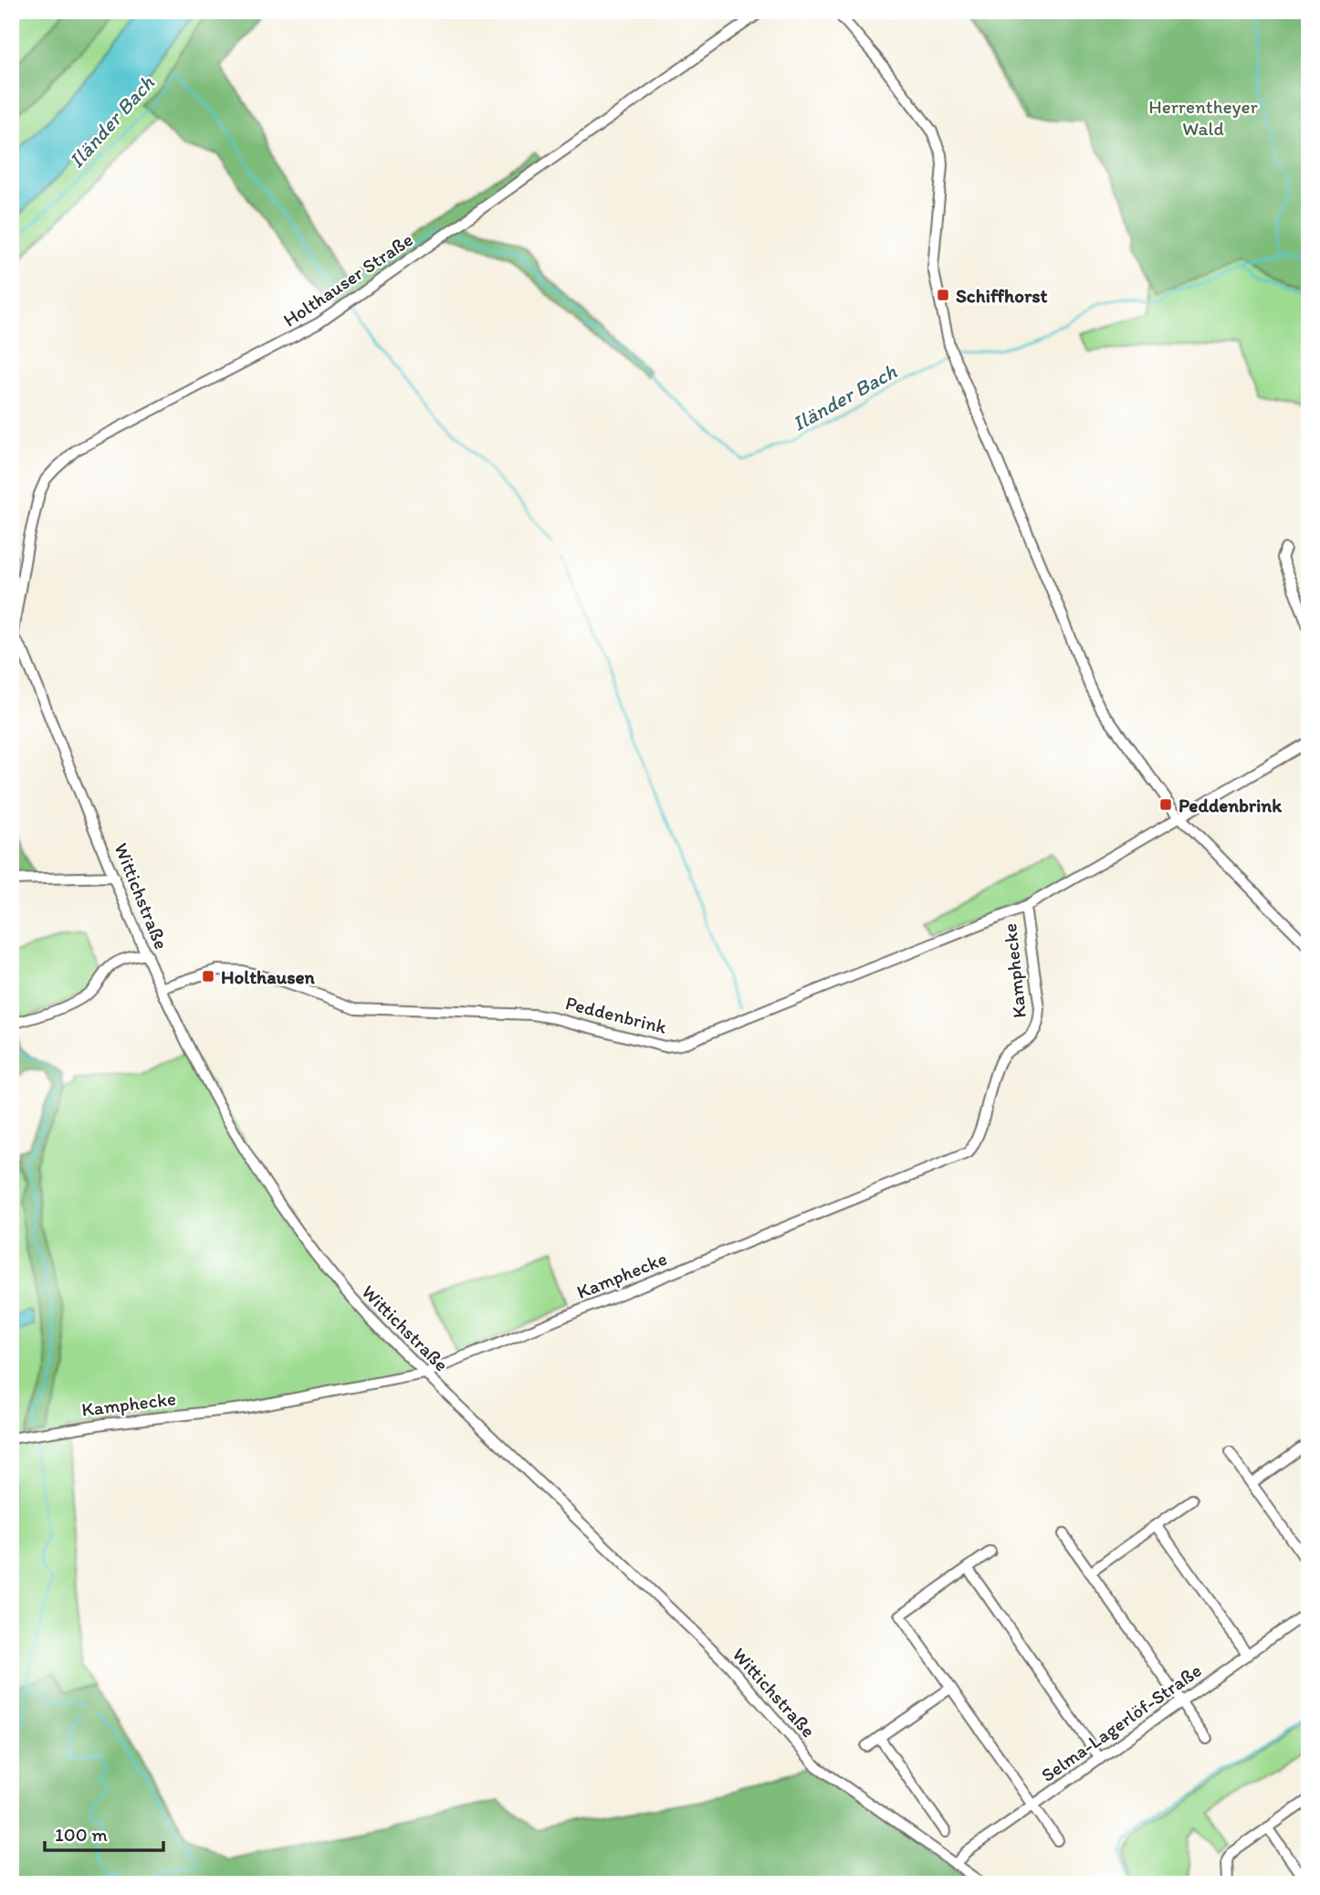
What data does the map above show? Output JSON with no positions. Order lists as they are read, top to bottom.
{
  "streets": {
    "street": [
      "Holthauser Straße",
      "Wittichstraße",
      "Kamphecke",
      "Peddenbrink",
      "Selma-Lagerlöf-Straße"
    ]
  },
  "crossings": [
    ["Holthauser Straße", "Wittichstraße"],
    ["Wittichstraße", "Kamphecke"],
    ["Wittichstraße", "Peddenbrink"],
    ["Wittichstraße", "Selma-Lagerlöf-Straße"],
    ["Kamphecke", "Peddenbrink"]
  ],
  "water": ["Iländer Bach"],
  "parks": ["Herrentheyer Wald"],
  "places": {
    "transit": ["Schiffhorst", "Peddenbrink", "Holthausen"]
  },
  "scale_bar": "100 m"
}
